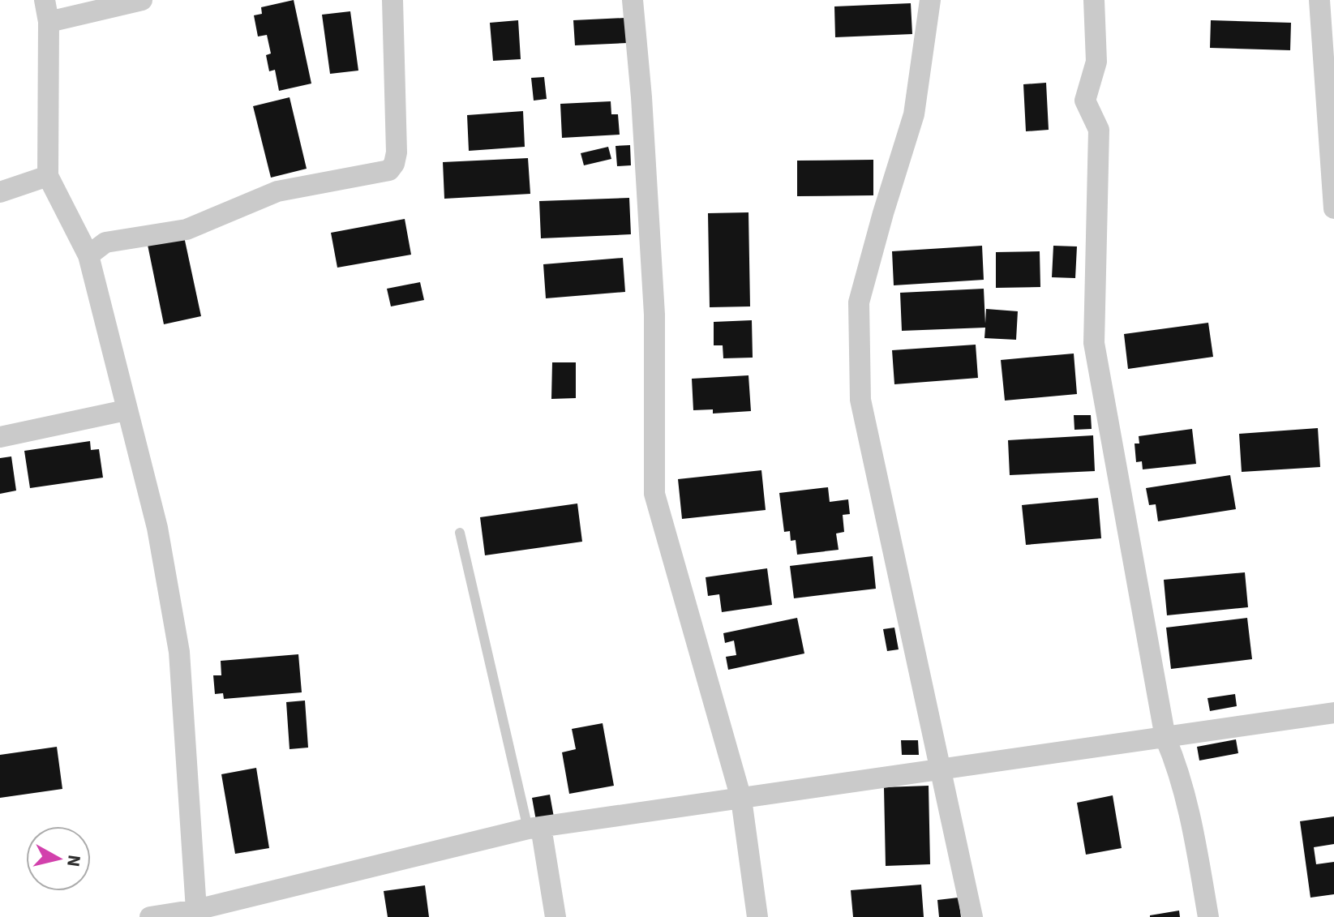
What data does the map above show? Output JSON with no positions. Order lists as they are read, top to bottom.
{
  "north": "right"
}
